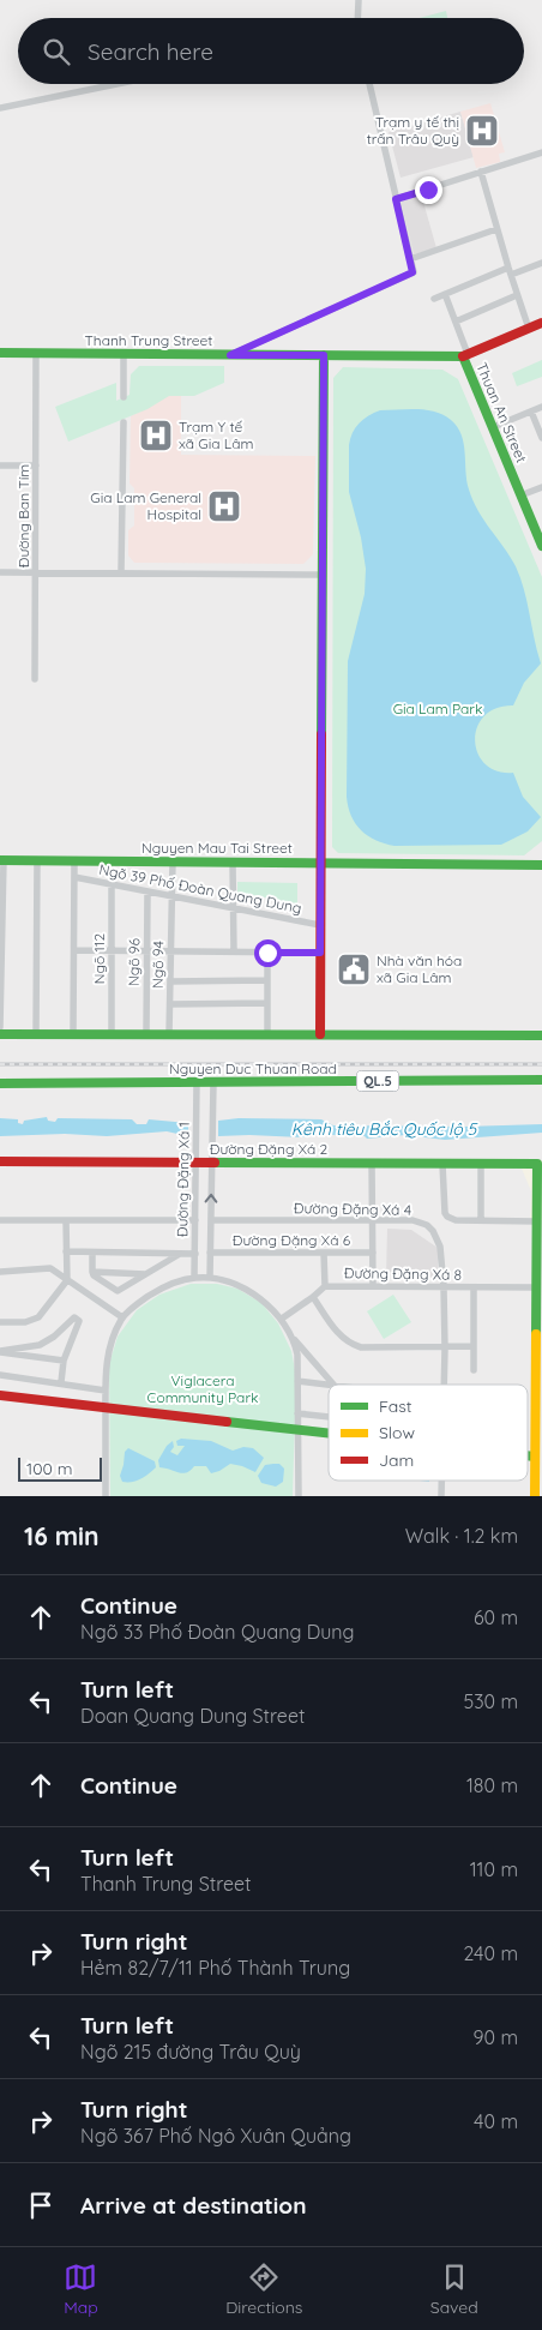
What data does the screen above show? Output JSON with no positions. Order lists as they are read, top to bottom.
{
  "streets": {
    "main road": [
      "Thanh Trung Street",
      "Thuan An Street",
      "Nguyen Mau Tai Street",
      "Nguyen Duc Thuan Road",
      "QL.5",
      "Đường Đặng Xá 2"
    ],
    "street": [
      "Đường Ban Tím",
      "Ngõ 39 Phố Đoàn Quang Dung",
      "Ngõ 112",
      "Ngõ 96",
      "Ngõ 94",
      "Đường Đặng Xá 1",
      "Đường Đặng Xá 4",
      "Đường Đặng Xá 6",
      "Đường Đặng Xá 8"
    ]
  },
  "crossings": [
    ["Thanh Trung Street", "Thuan An Street"],
    ["Thanh Trung Street", "Đường Ban Tím"],
    ["Nguyen Mau Tai Street", "Ngõ 94"],
    ["Ngõ 39 Phố Đoàn Quang Dung", "Ngõ 112"],
    ["Ngõ 39 Phố Đoàn Quang Dung", "Ngõ 96"],
    ["Ngõ 39 Phố Đoàn Quang Dung", "Ngõ 94"],
    ["Nguyen Duc Thuan Road", "Đường Đặng Xá 1"],
    ["Đường Đặng Xá 2", "Đường Đặng Xá 1"],
    ["Đường Đặng Xá 1", "Đường Đặng Xá 4"],
    ["Đường Đặng Xá 1", "Đường Đặng Xá 6"],
    ["Đường Đặng Xá 4", "Đường Đặng Xá 8"]
  ],
  "water": ["Kênh tiêu Bắc Quốc lộ 5"],
  "parks": ["Gia Lam Park", "Viglacera Community Park"],
  "places": {
    "hospital": ["Trạm y tế thị trấn Trâu Quỳ", "Trạm Y tế xã Gia Lâm", "Gia Lam General Hospital"],
    "public building": ["Nhà văn hóa xã Gia Lâm"]
  },
  "legend": ["Fast", "Slow", "Jam"],
  "scale_bar": "100 m",
  "page": {
    "search": "Search here",
    "scale": "100 m",
    "heading": ["16 min", "Walk · 1.2 km"],
    "list": [
      ["Continue", "Ngõ 33 Phố Đoàn Quang Dung", "60 m"],
      ["Turn left", "Doan Quang Dung Street", "530 m"],
      ["Continue", "180 m"],
      ["Turn left", "Thanh Trung Street", "110 m"],
      ["Turn right", "Hẻm 82/7/11 Phố Thành Trung", "240 m"],
      ["Turn left", "Ngõ 215 đường Trâu Quỳ", "90 m"],
      ["Turn right", "Ngõ 367 Phố Ngô Xuân Quảng", "40 m"],
      "Arrive at destination"
    ],
    "nav": ["Map", "Directions", "Saved"]
  }
}
